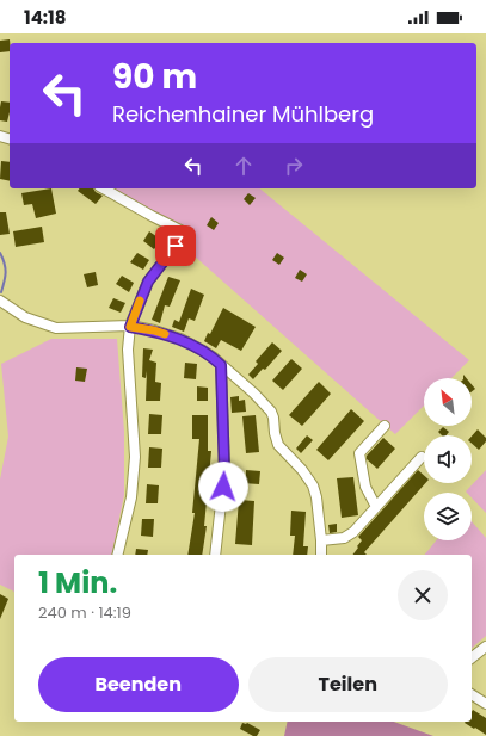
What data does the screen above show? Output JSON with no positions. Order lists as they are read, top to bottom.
{
  "north": "top left",
  "page": {
    "status": "14:18",
    "turn": ["90 m", "Reichenhainer Mühlberg"],
    "heading": ["1 Min.", "240 m · 14:19"],
    "buttons": ["Beenden", "Teilen"]
  }
}
